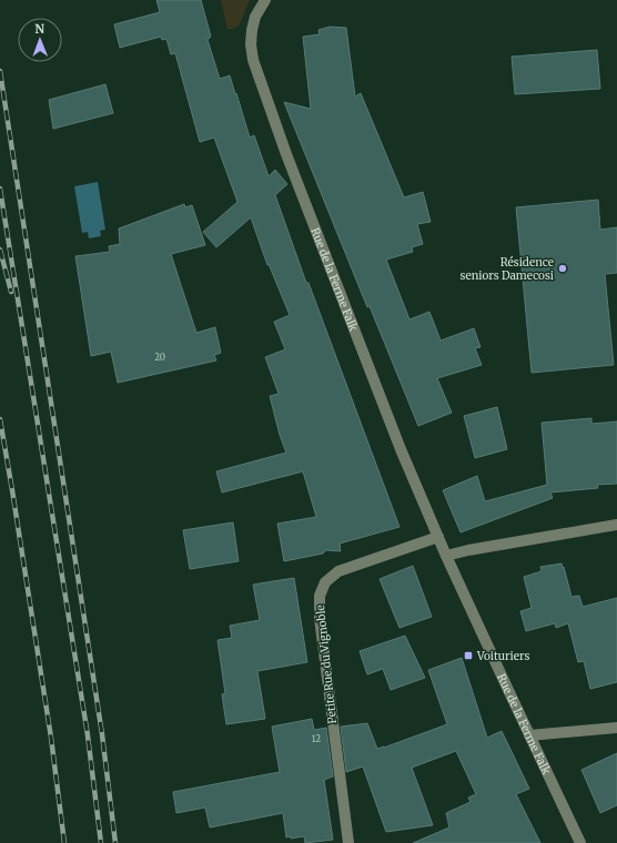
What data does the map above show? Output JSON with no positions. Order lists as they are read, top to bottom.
{
  "streets": {
    "street": ["Rue de la Ferme Falk", "Petite Rue du Vignoble"]
  },
  "crossings": [
    ["Rue de la Ferme Falk", "Petite Rue du Vignoble"]
  ],
  "places": {
    "other": ["Résidence seniors Damecosi"],
    "transit": ["Voituriers"]
  },
  "house_numbers": ["20", "12"],
  "north": "top"
}
